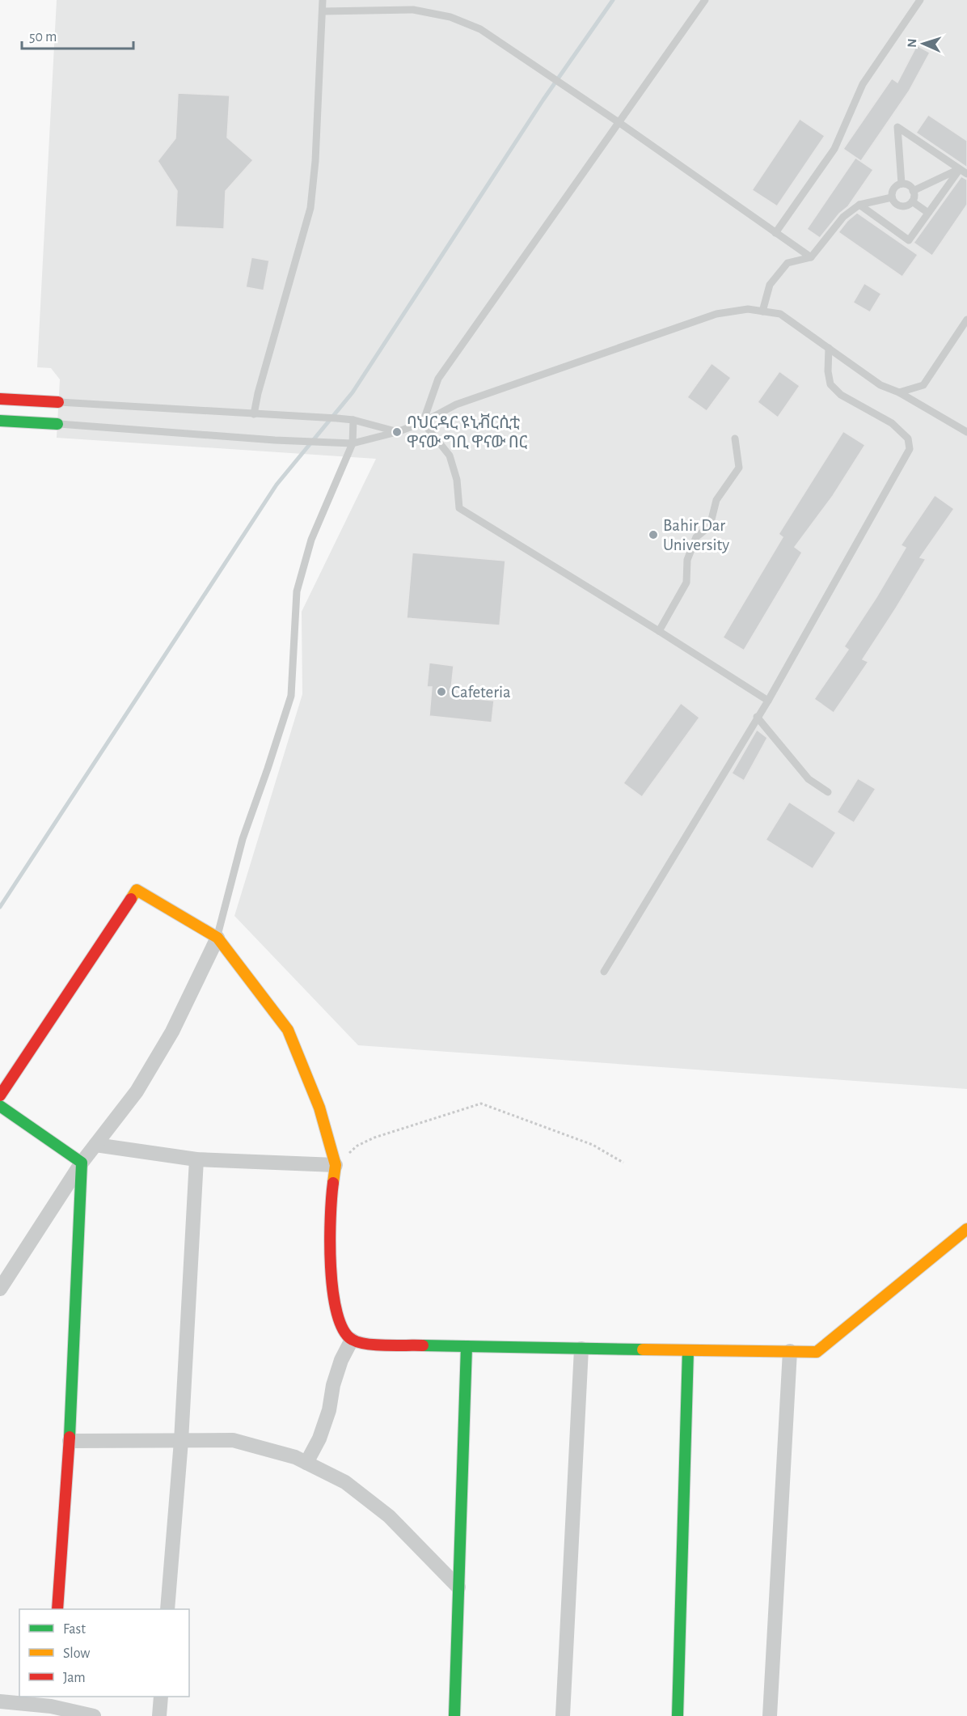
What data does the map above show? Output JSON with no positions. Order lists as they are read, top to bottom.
{
  "places": ["ባህርዳር ዩኒቭርሲቲ ዋናው ግቢ ዋናው በር", "Bahir Dar University", "Cafeteria"],
  "legend": ["Fast", "Slow", "Jam"],
  "scale_bar": "50 m",
  "north": "left"
}
